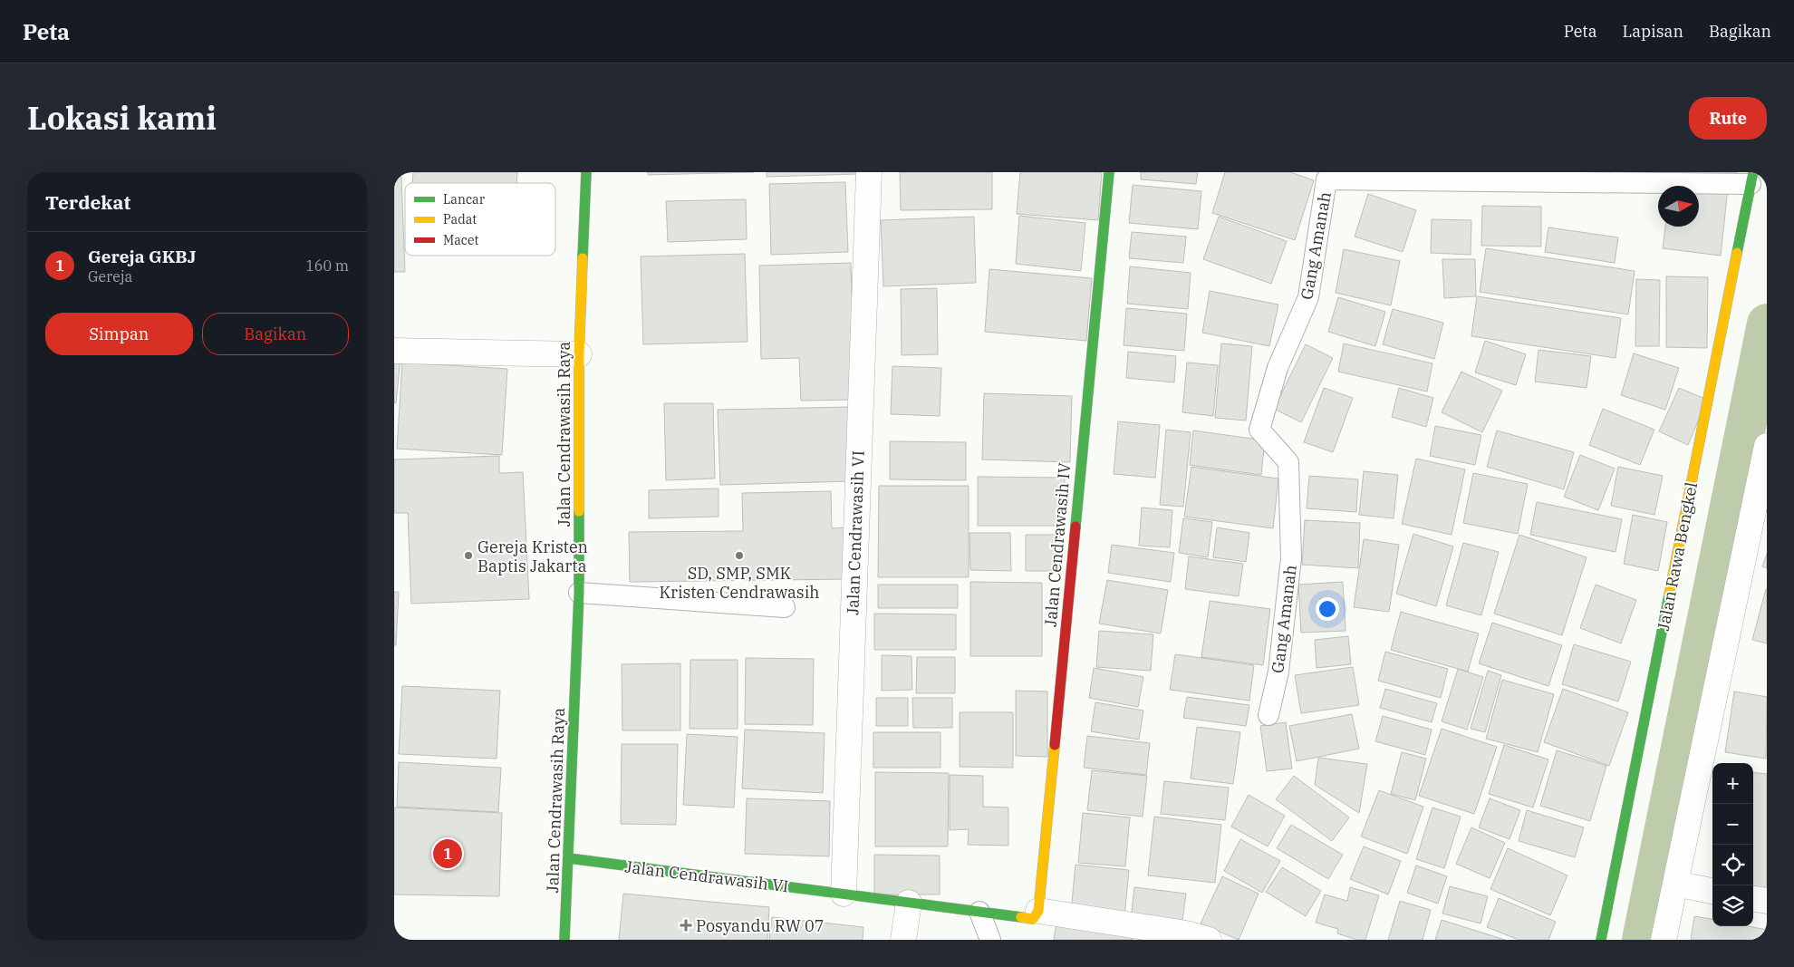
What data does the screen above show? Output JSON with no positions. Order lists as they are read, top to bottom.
{
  "streets": {
    "street": [
      "Jalan Cendrawasih Raya",
      "Jalan Cendrawasih VI",
      "Jalan Cendrawasih IV",
      "Jalan Rawa Bengkel"
    ],
    "lane": ["Gang Amanah"]
  },
  "crossings": [
    ["Gang Amanah", "Jalan Rawa Bengkel"],
    ["Jalan Cendrawasih Raya", "Jalan Cendrawasih VI"],
    ["Jalan Cendrawasih VI", "Jalan Cendrawasih IV"]
  ],
  "places": {
    "other": ["Gereja Kristen Baptis Jakarta", "SD, SMP, SMK Kristen Cendrawasih"],
    "health": ["Posyandu RW 07"]
  },
  "legend": ["Lancar", "Padat", "Macet"],
  "north": "right",
  "page": {
    "header": "Peta",
    "nav": ["Peta", "Lapisan", "Bagikan"],
    "title": "Lokasi kami",
    "buttons": [
      "Rute",
      ["Simpan", "Bagikan"]
    ],
    "heading": "Terdekat",
    "list": [
      {
        "mark": "1",
        "name": "Gereja GKBJ",
        "note": "Gereja",
        "value": "160 m"
      }
    ],
    "map_buttons": ["+", "−"],
    "pins": "1"
  }
}
